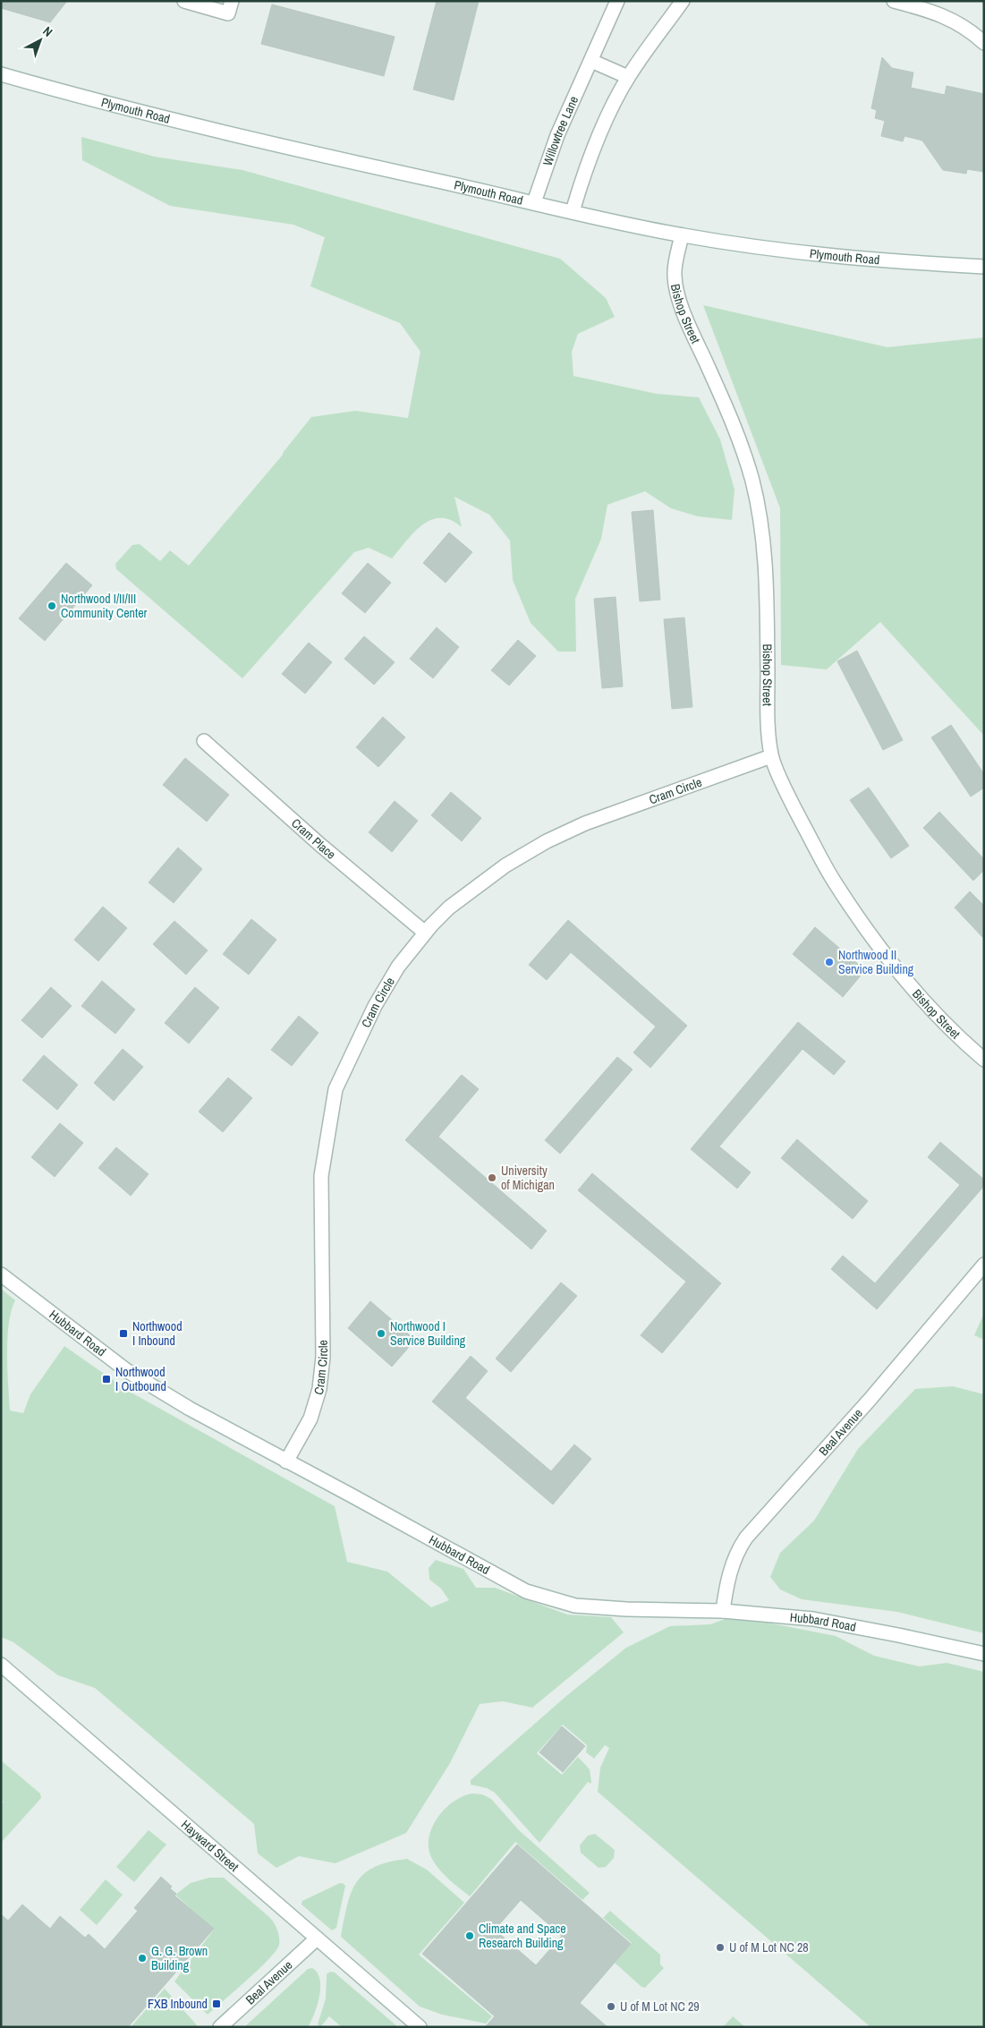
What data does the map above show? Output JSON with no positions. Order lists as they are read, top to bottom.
{
  "streets": {
    "street": [
      "Plymouth Road",
      "Willowtree Lane",
      "Bishop Street",
      "Cram Circle",
      "Cram Place",
      "Hubbard Road",
      "Beal Avenue",
      "Hayward Street"
    ]
  },
  "crossings": [
    ["Plymouth Road", "Willowtree Lane"],
    ["Plymouth Road", "Bishop Street"],
    ["Bishop Street", "Cram Circle"],
    ["Cram Circle", "Cram Place"],
    ["Cram Circle", "Hubbard Road"],
    ["Hubbard Road", "Beal Avenue"],
    ["Beal Avenue", "Hayward Street"]
  ],
  "places": {
    "other": [
      "Northwood I/II/III Community Center",
      "Northwood II Service Building",
      "University of Michigan",
      "Northwood I Service Building",
      "Climate and Space Research Building",
      "U of M Lot NC 28",
      "G. G. Brown Building",
      "U of M Lot NC 29"
    ],
    "transit": ["Northwood I Inbound", "Northwood I Outbound", "FXB Inbound"]
  },
  "north": "top right"
}
